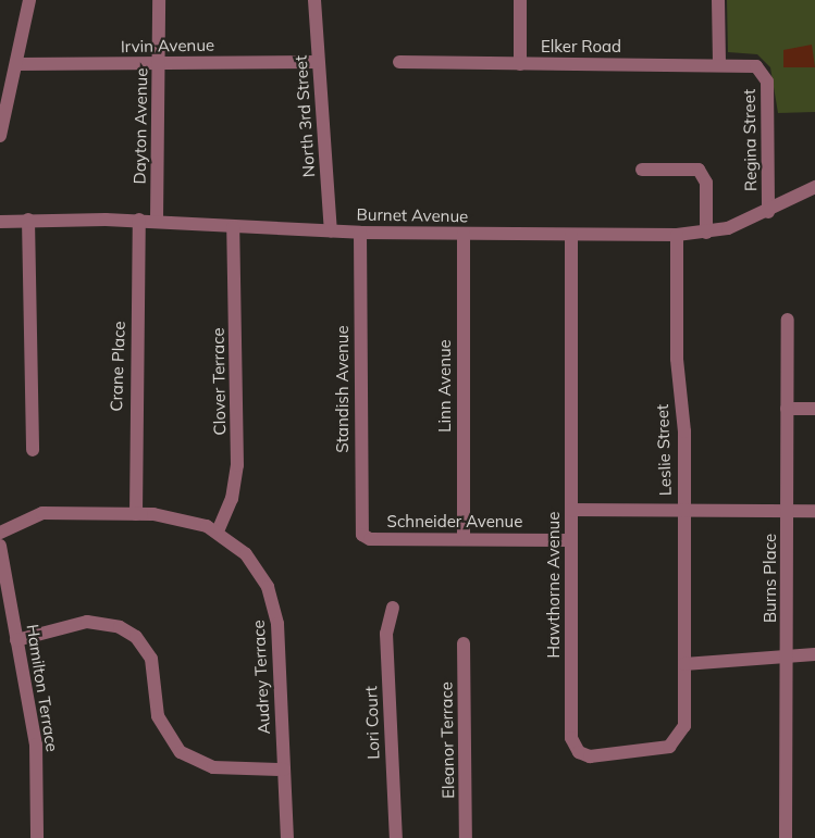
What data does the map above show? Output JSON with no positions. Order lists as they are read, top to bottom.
{
  "streets": {
    "street": [
      "Irvin Avenue",
      "Elker Road",
      "North 3rd Street",
      "Dayton Avenue",
      "Regina Street",
      "Burnet Avenue",
      "Crane Place",
      "Clover Terrace",
      "Linn Avenue",
      "Standish Avenue",
      "Leslie Street",
      "Schneider Avenue",
      "Burns Place",
      "Hawthorne Avenue",
      "Audrey Terrace",
      "Hamilton Terrace",
      "Lori Court",
      "Eleanor Terrace"
    ]
  },
  "crossings": [
    ["Irvin Avenue", "North 3rd Street"],
    ["Irvin Avenue", "Dayton Avenue"],
    ["Elker Road", "Regina Street"],
    ["North 3rd Street", "Burnet Avenue"],
    ["Dayton Avenue", "Burnet Avenue"],
    ["Regina Street", "Burnet Avenue"],
    ["Burnet Avenue", "Crane Place"],
    ["Burnet Avenue", "Clover Terrace"],
    ["Burnet Avenue", "Linn Avenue"],
    ["Burnet Avenue", "Standish Avenue"],
    ["Burnet Avenue", "Leslie Street"],
    ["Burnet Avenue", "Hawthorne Avenue"],
    ["Crane Place", "Audrey Terrace"],
    ["Clover Terrace", "Audrey Terrace"],
    ["Linn Avenue", "Schneider Avenue"],
    ["Standish Avenue", "Schneider Avenue"],
    ["Leslie Street", "Hawthorne Avenue"],
    ["Schneider Avenue", "Hawthorne Avenue"]
  ]
}
